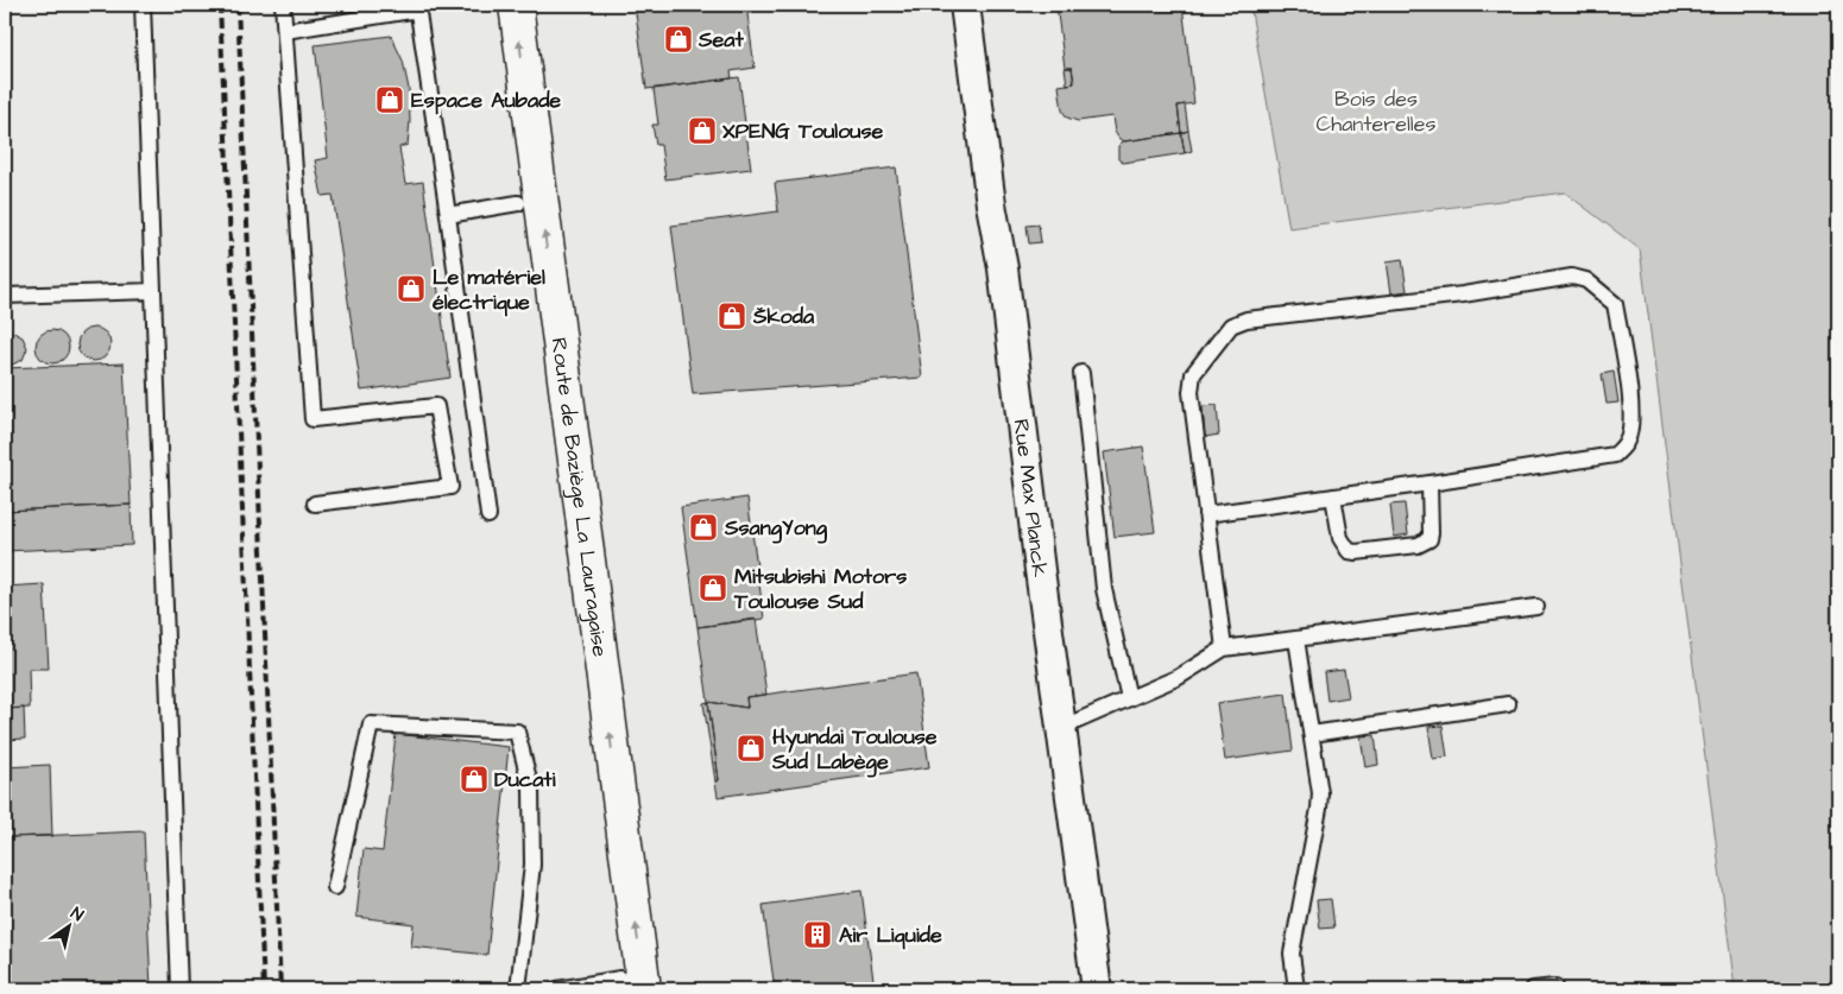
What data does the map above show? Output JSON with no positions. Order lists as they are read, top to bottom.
{
  "streets": {
    "main road": ["Route de Baziège La Lauragaise"],
    "street": ["Rue Max Planck"]
  },
  "parks": ["Bois des Chanterelles"],
  "places": {
    "shop": [
      "Seat",
      "Espace Aubade",
      "XPENG Toulouse",
      "Le matériel électrique",
      "Škoda",
      "SsangYong",
      "Mitsubishi Motors Toulouse Sud",
      "Hyundai Toulouse Sud Labège",
      "Ducati"
    ],
    "building": ["Air Liquide"]
  },
  "north": "top right"
}
